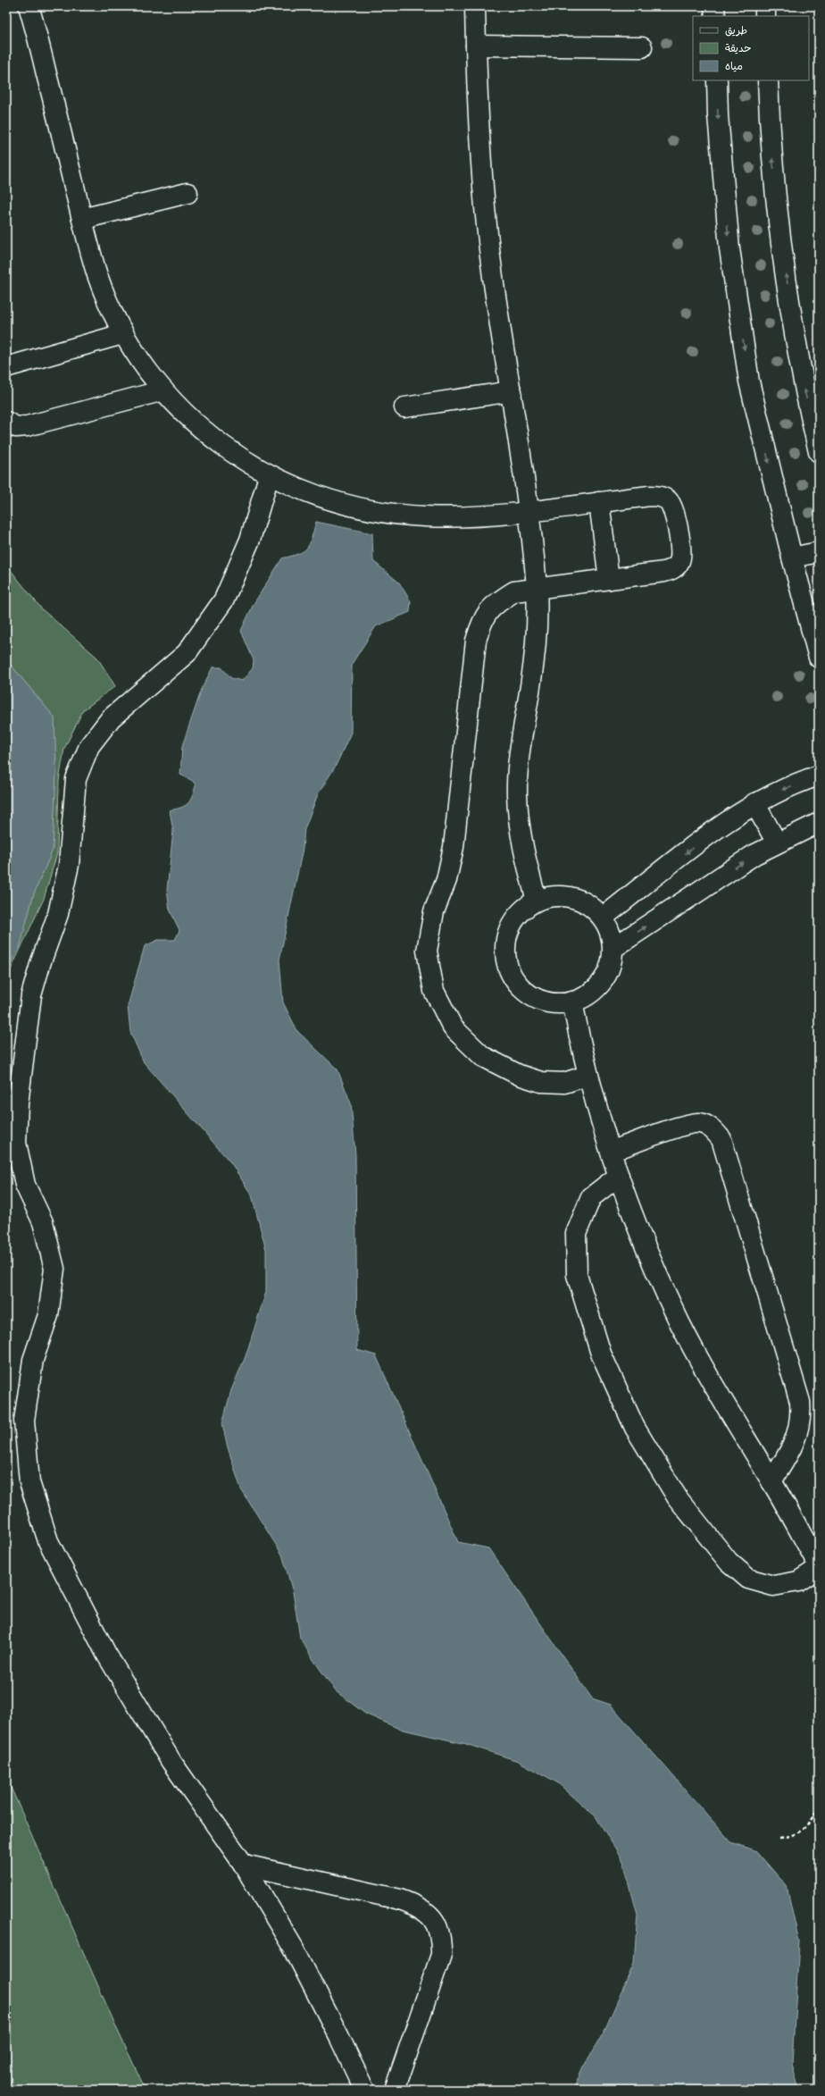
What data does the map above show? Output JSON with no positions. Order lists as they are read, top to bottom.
{
  "legend": ["طريق", "حديقة", "مياه"]
}
